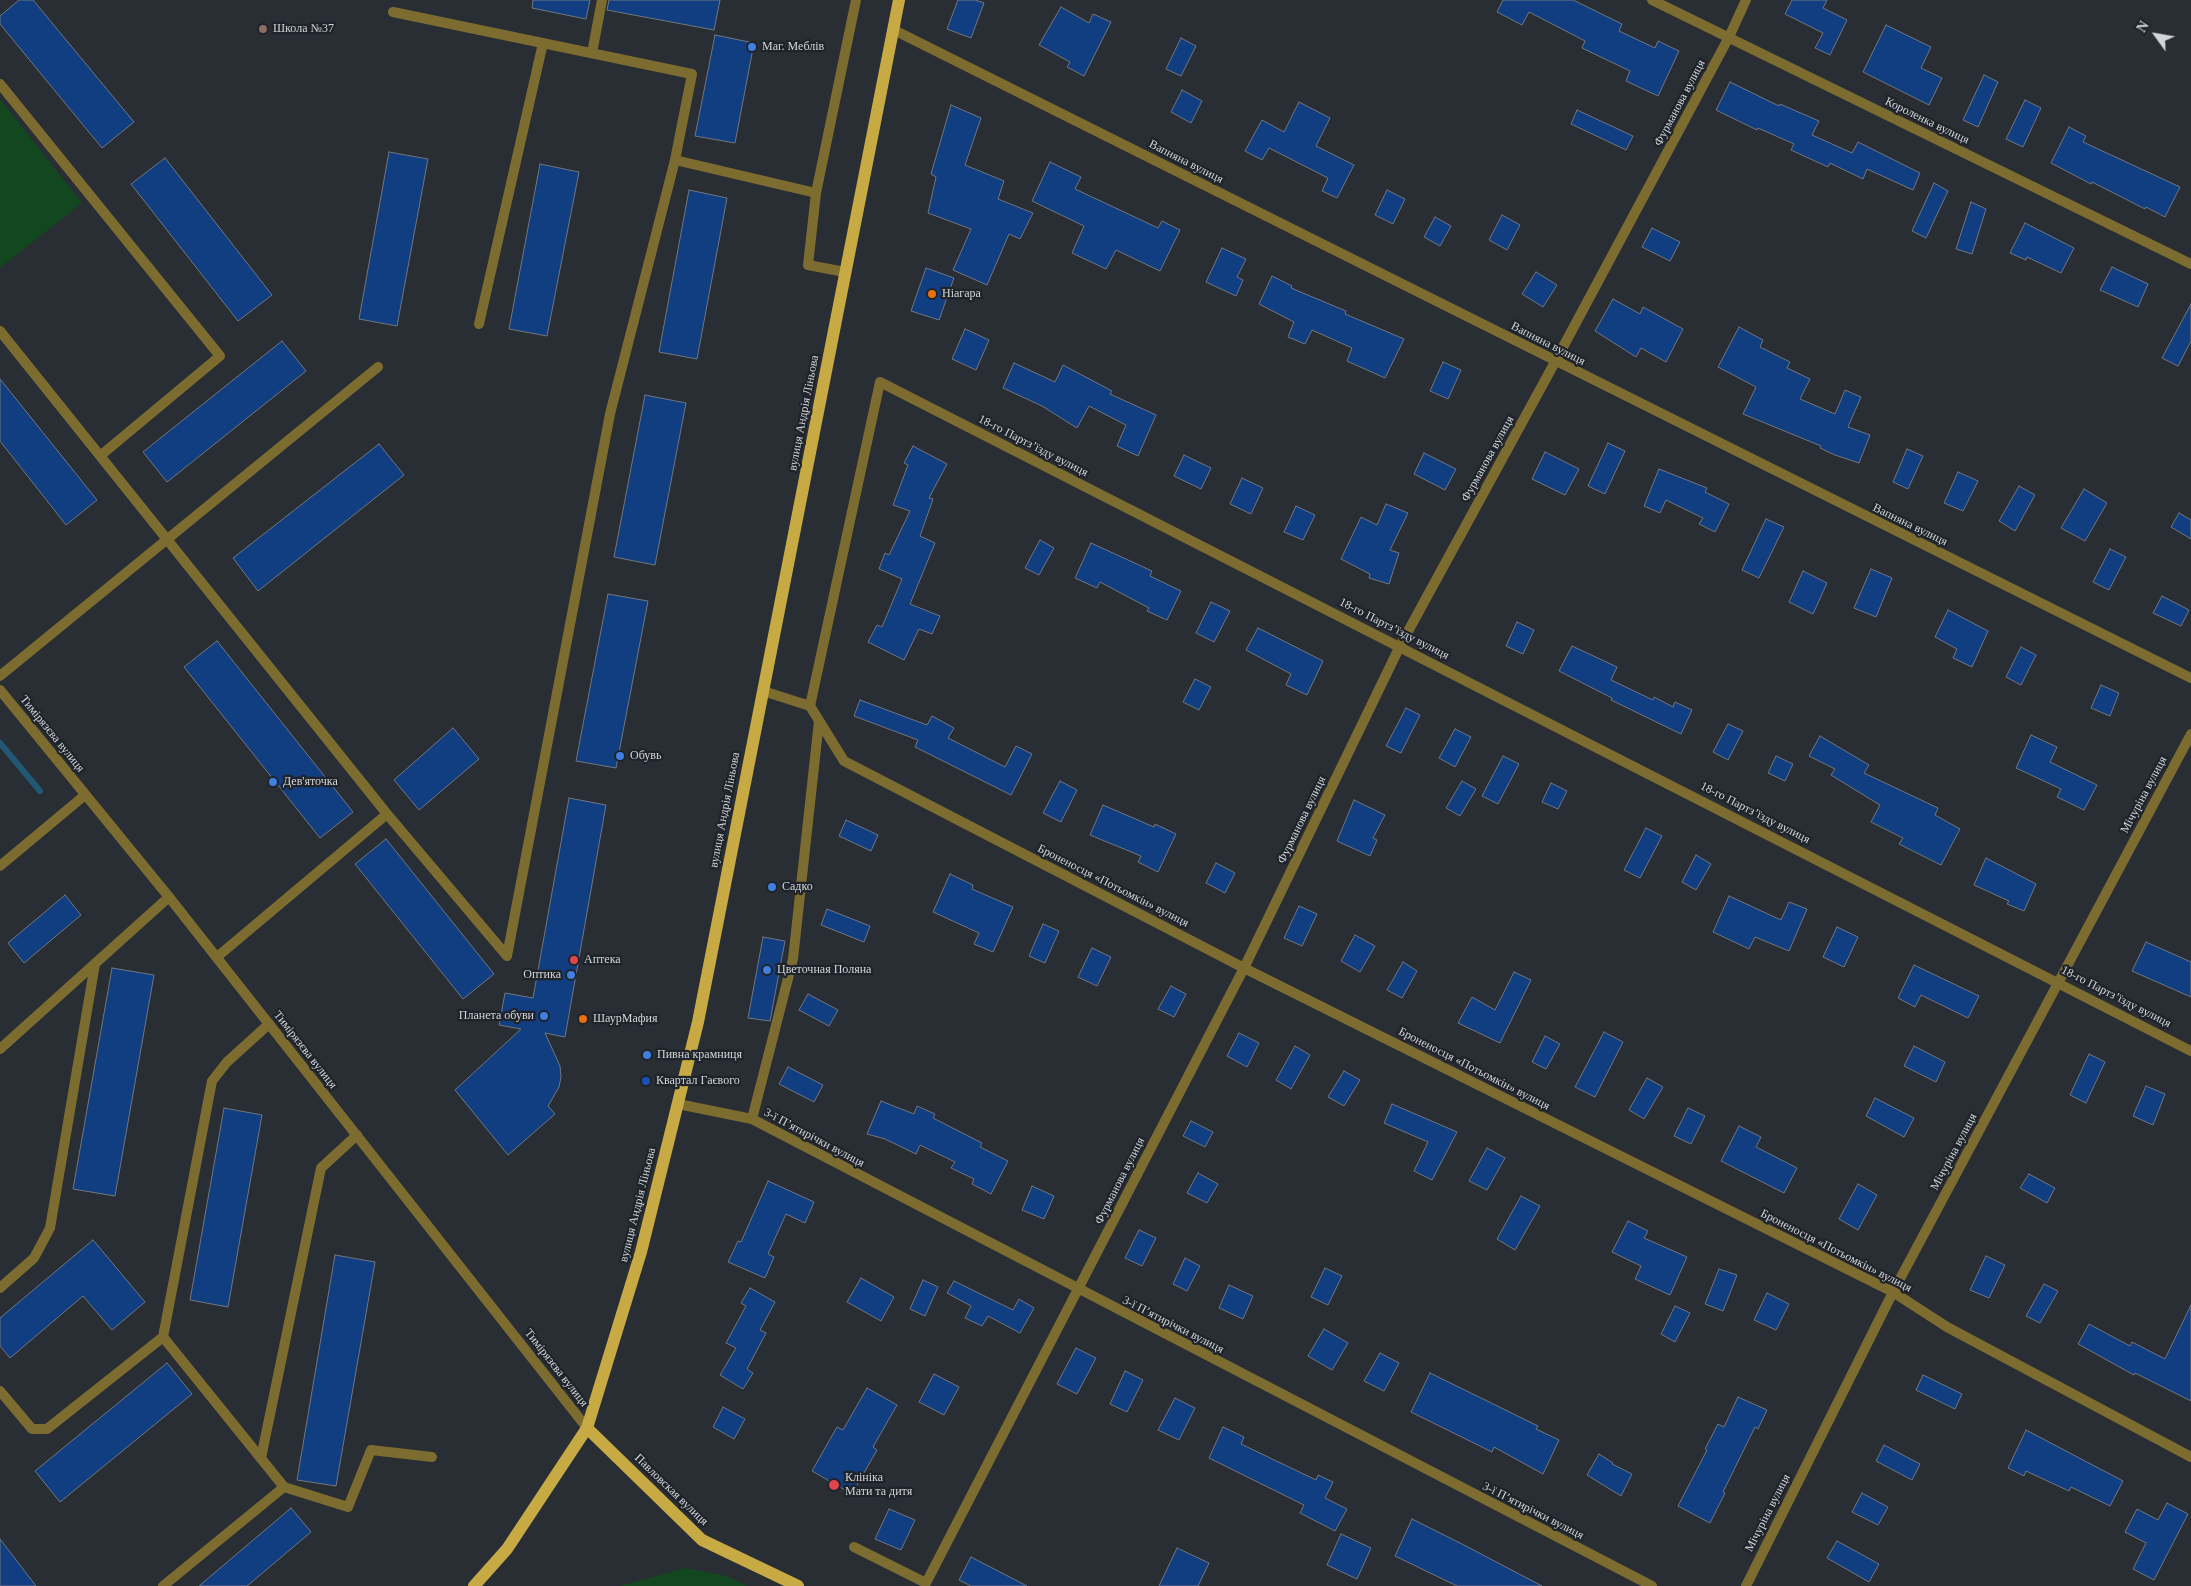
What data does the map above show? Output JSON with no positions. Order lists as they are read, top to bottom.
{
  "streets": {
    "main road": ["вулиця Андрія Ліньова", "Павловская вулиця"],
    "street": [
      "Фурманова вулиця",
      "Короленка вулиця",
      "Вапняна вулиця",
      "18-го Партз’їзду вулиця",
      "Тимірязєва вулиця",
      "Мічуріна вулиця",
      "Броненосця «Потьомкін» вулиця",
      "3-ї П’ятирічки вулиця"
    ]
  },
  "crossings": [
    ["Фурманова вулиця", "Короленка вулиця"],
    ["Фурманова вулиця", "Вапняна вулиця"],
    ["Фурманова вулиця", "18-го Партз’їзду вулиця"],
    ["Фурманова вулиця", "Броненосця «Потьомкін» вулиця"],
    ["Фурманова вулиця", "3-ї П’ятирічки вулиця"],
    ["Вапняна вулиця", "вулиця Андрія Ліньова"],
    ["вулиця Андрія Ліньова", "Тимірязєва вулиця"],
    ["вулиця Андрія Ліньова", "3-ї П’ятирічки вулиця"],
    ["вулиця Андрія Ліньова", "Павловская вулиця"],
    ["18-го Партз’їзду вулиця", "Мічуріна вулиця"],
    ["18-го Партз’їзду вулиця", "Броненосця «Потьомкін» вулиця"],
    ["Тимірязєва вулиця", "Павловская вулиця"],
    ["Мічуріна вулиця", "Броненосця «Потьомкін» вулиця"]
  ],
  "places": [
    "Школа №37",
    "Маг. Меблів",
    "Ніагара",
    "Обувь",
    "Дев'яточка",
    "Садко",
    "Аптека",
    "Цветочная Поляна",
    "Оптика",
    "Планета обуви",
    "ШаурМафия",
    "Пивна крамниця",
    "Квартал Гаєвого",
    "Клініка Мати та дитя"
  ],
  "north": "top left"
}
